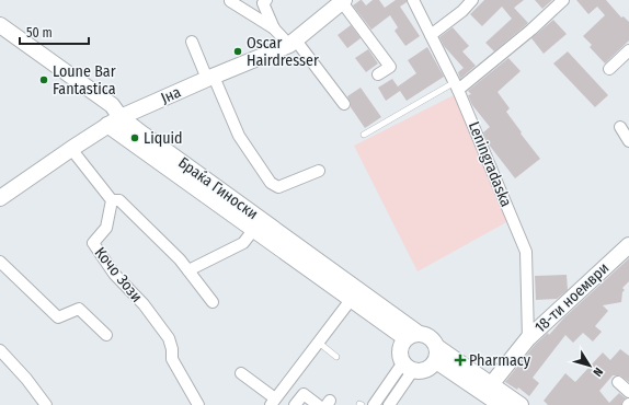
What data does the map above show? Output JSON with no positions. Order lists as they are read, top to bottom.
{
  "streets": {
    "street": [
      "Јна",
      "Leningradaska",
      "Браќа Гиноски",
      "Кочо Зози",
      "18-ти ноември"
    ]
  },
  "crossings": [
    ["Јна", "Браќа Гиноски"],
    ["Leningradaska", "18-ти ноември"],
    ["Браќа Гиноски", "18-ти ноември"]
  ],
  "places": {
    "other": ["Oscar Hairdresser", "Loune Bar Fantastica", "Liquid"],
    "health": ["Pharmacy"]
  },
  "scale_bar": "50 m",
  "north": "bottom right"
}
